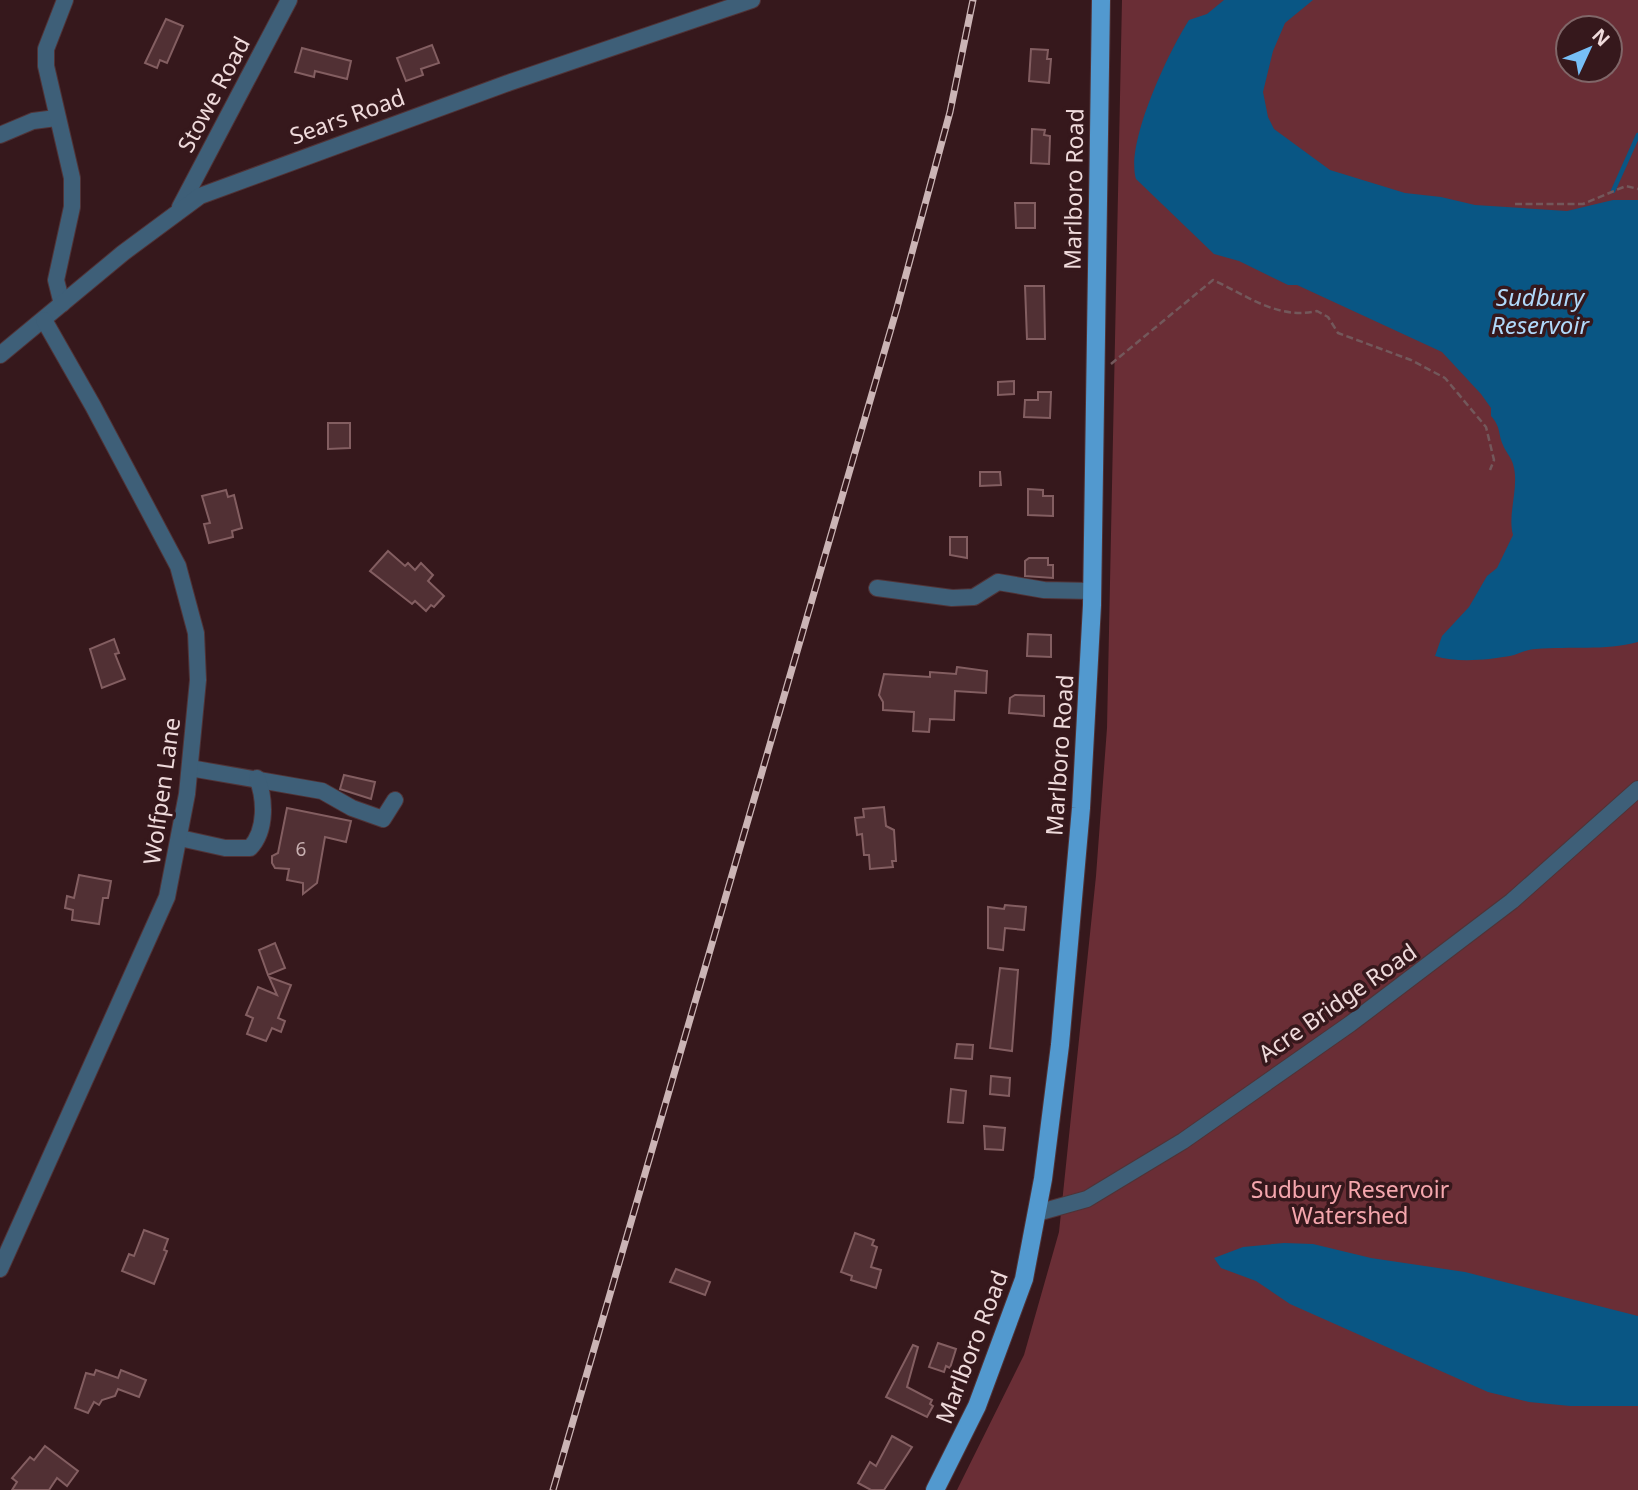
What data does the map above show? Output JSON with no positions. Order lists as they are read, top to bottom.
{
  "streets": {
    "main road": ["Marlboro Road"],
    "street": [
      "Stowe Road",
      "Sears Road",
      "Wolfpen Lane",
      "Acre Bridge Road"
    ]
  },
  "crossings": [
    ["Stowe Road", "Sears Road"],
    ["Sears Road", "Wolfpen Lane"],
    ["Marlboro Road", "Acre Bridge Road"]
  ],
  "water": ["Sudbury Reservoir"],
  "parks": ["Sudbury Reservoir Watershed"],
  "house_numbers": ["6"],
  "north": "top right"
}
